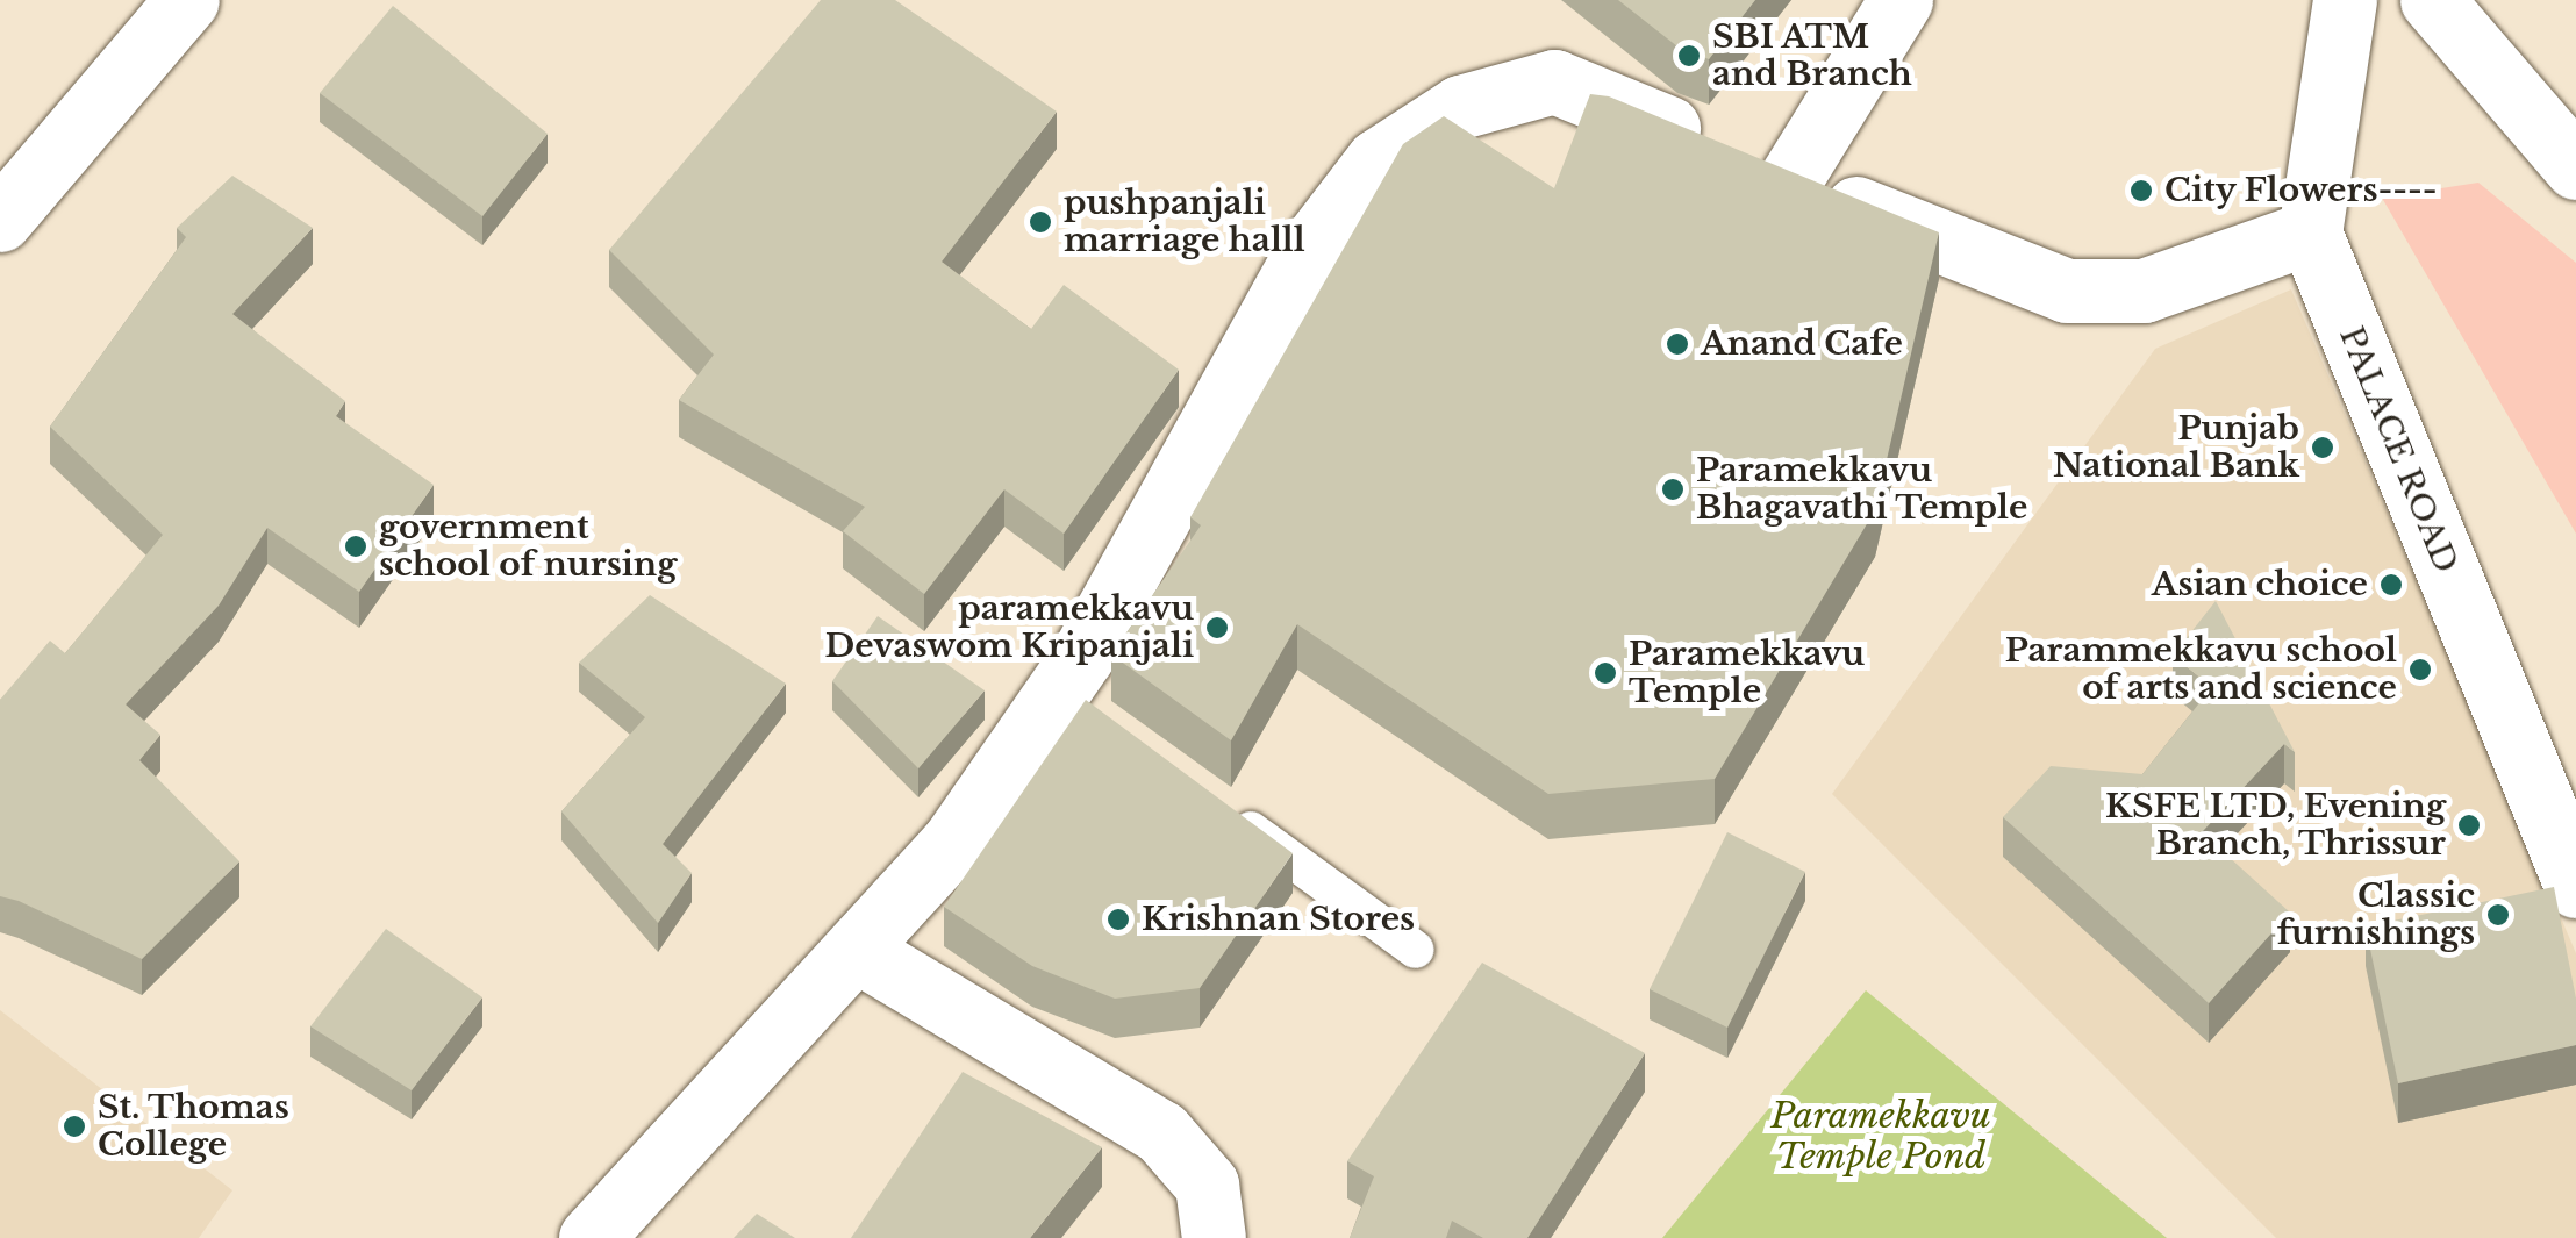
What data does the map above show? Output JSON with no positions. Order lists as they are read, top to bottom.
{
  "streets": {
    "street": ["PALACE ROAD"]
  },
  "water": ["Paramekkavu Temple Pond"],
  "places": [
    "SBI ATM and Branch",
    "City Flowers----",
    "pushpanjali marriage halll",
    "Anand Cafe",
    "Punjab National Bank",
    "Paramekkavu Bhagavathi Temple",
    "government school of nursing",
    "Asian choice",
    "paramekkavu Devaswom Kripanjali",
    "Parammekkavu school of arts and science",
    "Paramekkavu Temple",
    "KSFE LTD, Evening Branch, Thrissur",
    "Classic furnishings",
    "Krishnan Stores",
    "St. Thomas College"
  ]
}
